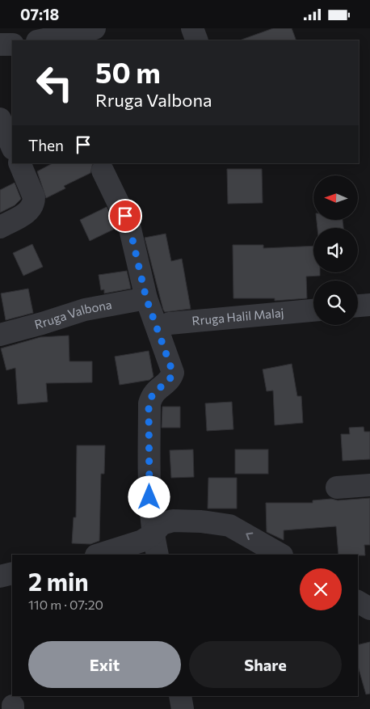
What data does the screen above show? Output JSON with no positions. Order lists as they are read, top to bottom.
{
  "streets": {
    "street": ["Rruga Valbona", "Rruga Halil Malaj"]
  },
  "north": "left",
  "page": {
    "status": "07:18",
    "turn": ["50 m", "Rruga Valbona"],
    "then": "Then",
    "heading": ["2 min", "110 m · 07:20"],
    "buttons": ["Exit", "Share"]
  }
}
